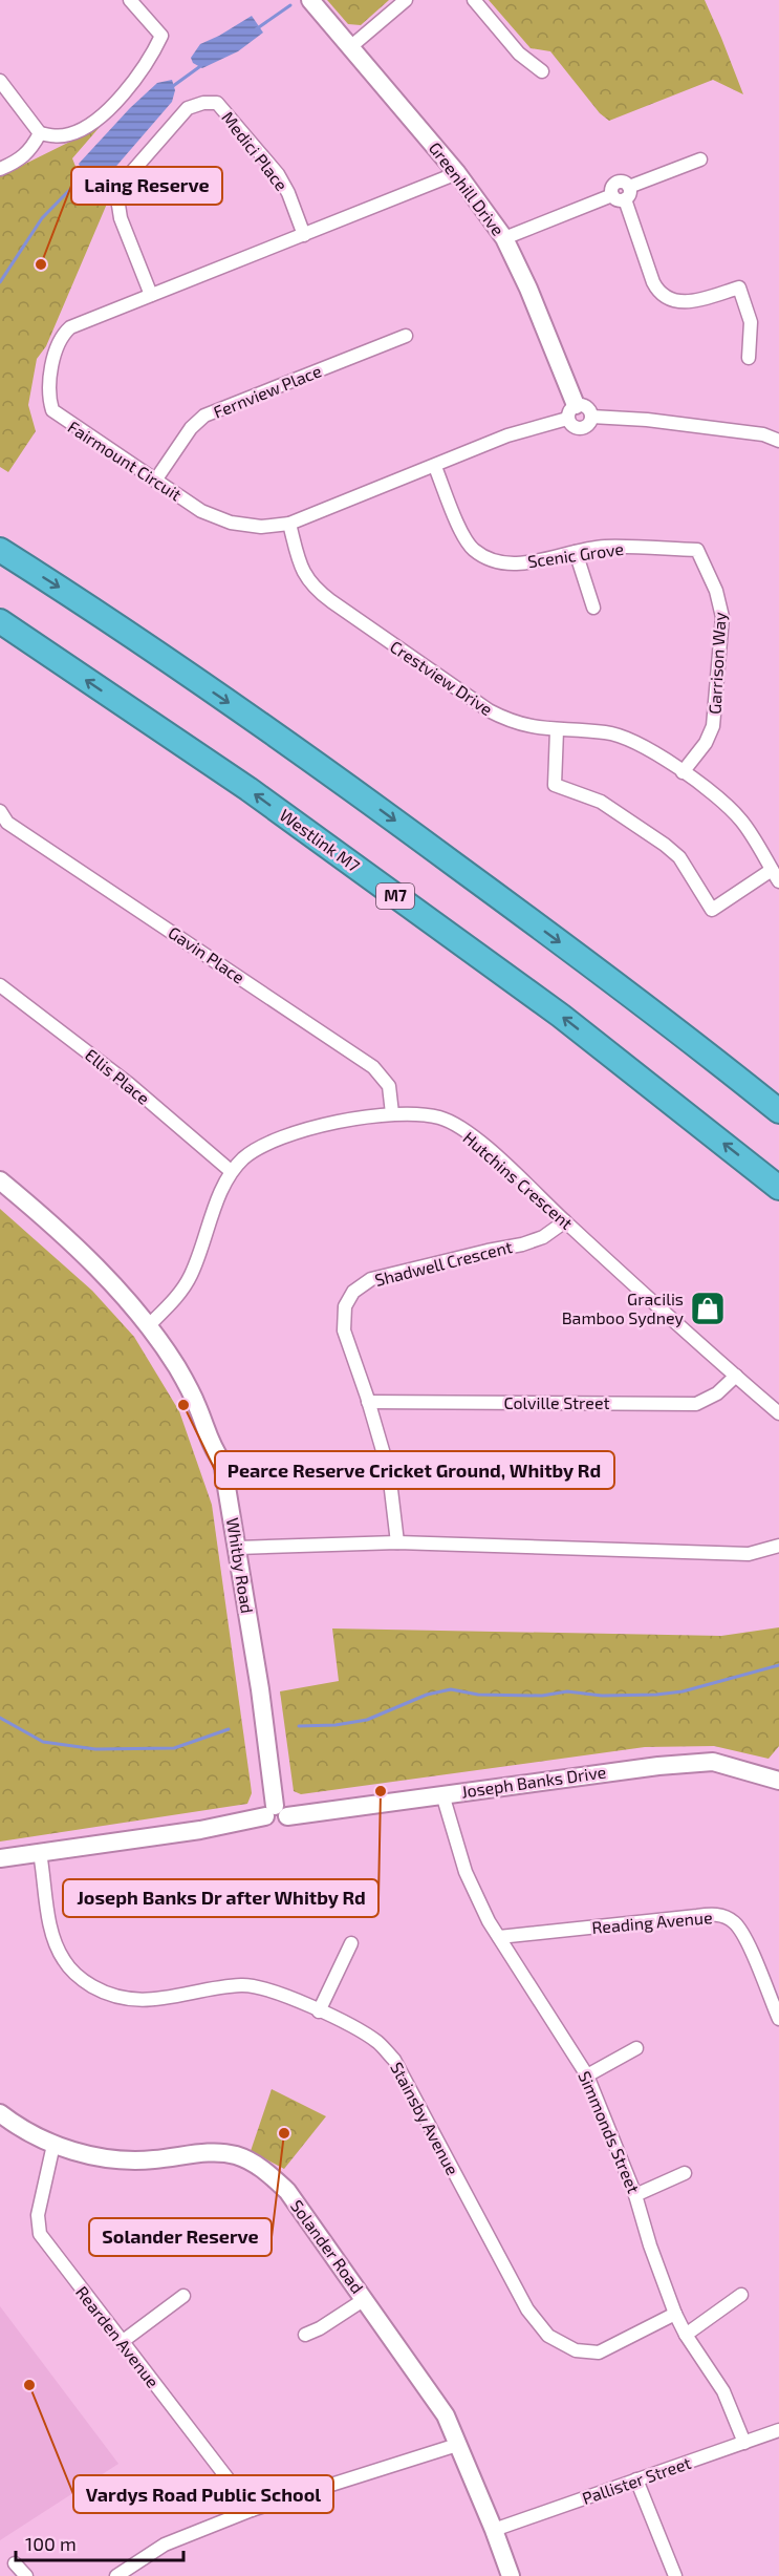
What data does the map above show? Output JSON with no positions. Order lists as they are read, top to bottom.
{
  "streets": {
    "highway": ["Westlink M7", "M7"],
    "street": [
      "Medici Place",
      "Greenhill Drive",
      "Fernview Place",
      "Fairmount Circuit",
      "Scenic Grove",
      "Garrison Way",
      "Crestview Drive",
      "Gavin Place",
      "Ellis Place",
      "Hutchins Crescent",
      "Shadwell Crescent",
      "Colville Street",
      "Whitby Road",
      "Joseph Banks Drive",
      "Reading Avenue",
      "Stainsby Avenue",
      "Simmonds Street",
      "Solander Road",
      "Rearden Avenue",
      "Pallister Street"
    ]
  },
  "crossings": [
    ["Medici Place", "Fairmount Circuit"],
    ["Greenhill Drive", "Fairmount Circuit"],
    ["Fernview Place", "Fairmount Circuit"],
    ["Fairmount Circuit", "Scenic Grove"],
    ["Fairmount Circuit", "Crestview Drive"],
    ["Scenic Grove", "Garrison Way"],
    ["Garrison Way", "Crestview Drive"],
    ["Gavin Place", "Hutchins Crescent"],
    ["Ellis Place", "Hutchins Crescent"],
    ["Hutchins Crescent", "Shadwell Crescent"],
    ["Hutchins Crescent", "Colville Street"],
    ["Shadwell Crescent", "Colville Street"],
    ["Whitby Road", "Joseph Banks Drive"],
    ["Joseph Banks Drive", "Stainsby Avenue"],
    ["Joseph Banks Drive", "Simmonds Street"],
    ["Reading Avenue", "Simmonds Street"],
    ["Stainsby Avenue", "Simmonds Street"],
    ["Simmonds Street", "Pallister Street"],
    ["Solander Road", "Rearden Avenue"],
    ["Solander Road", "Pallister Street"]
  ],
  "places": {
    "other": [
      "Laing Reserve",
      "Pearce Reserve Cricket Ground, Whitby Rd",
      "Joseph Banks Dr after Whitby Rd",
      "Solander Reserve",
      "Vardys Road Public School"
    ],
    "shop": ["Gracilis Bamboo Sydney"]
  },
  "scale_bar": "100 m"
}
